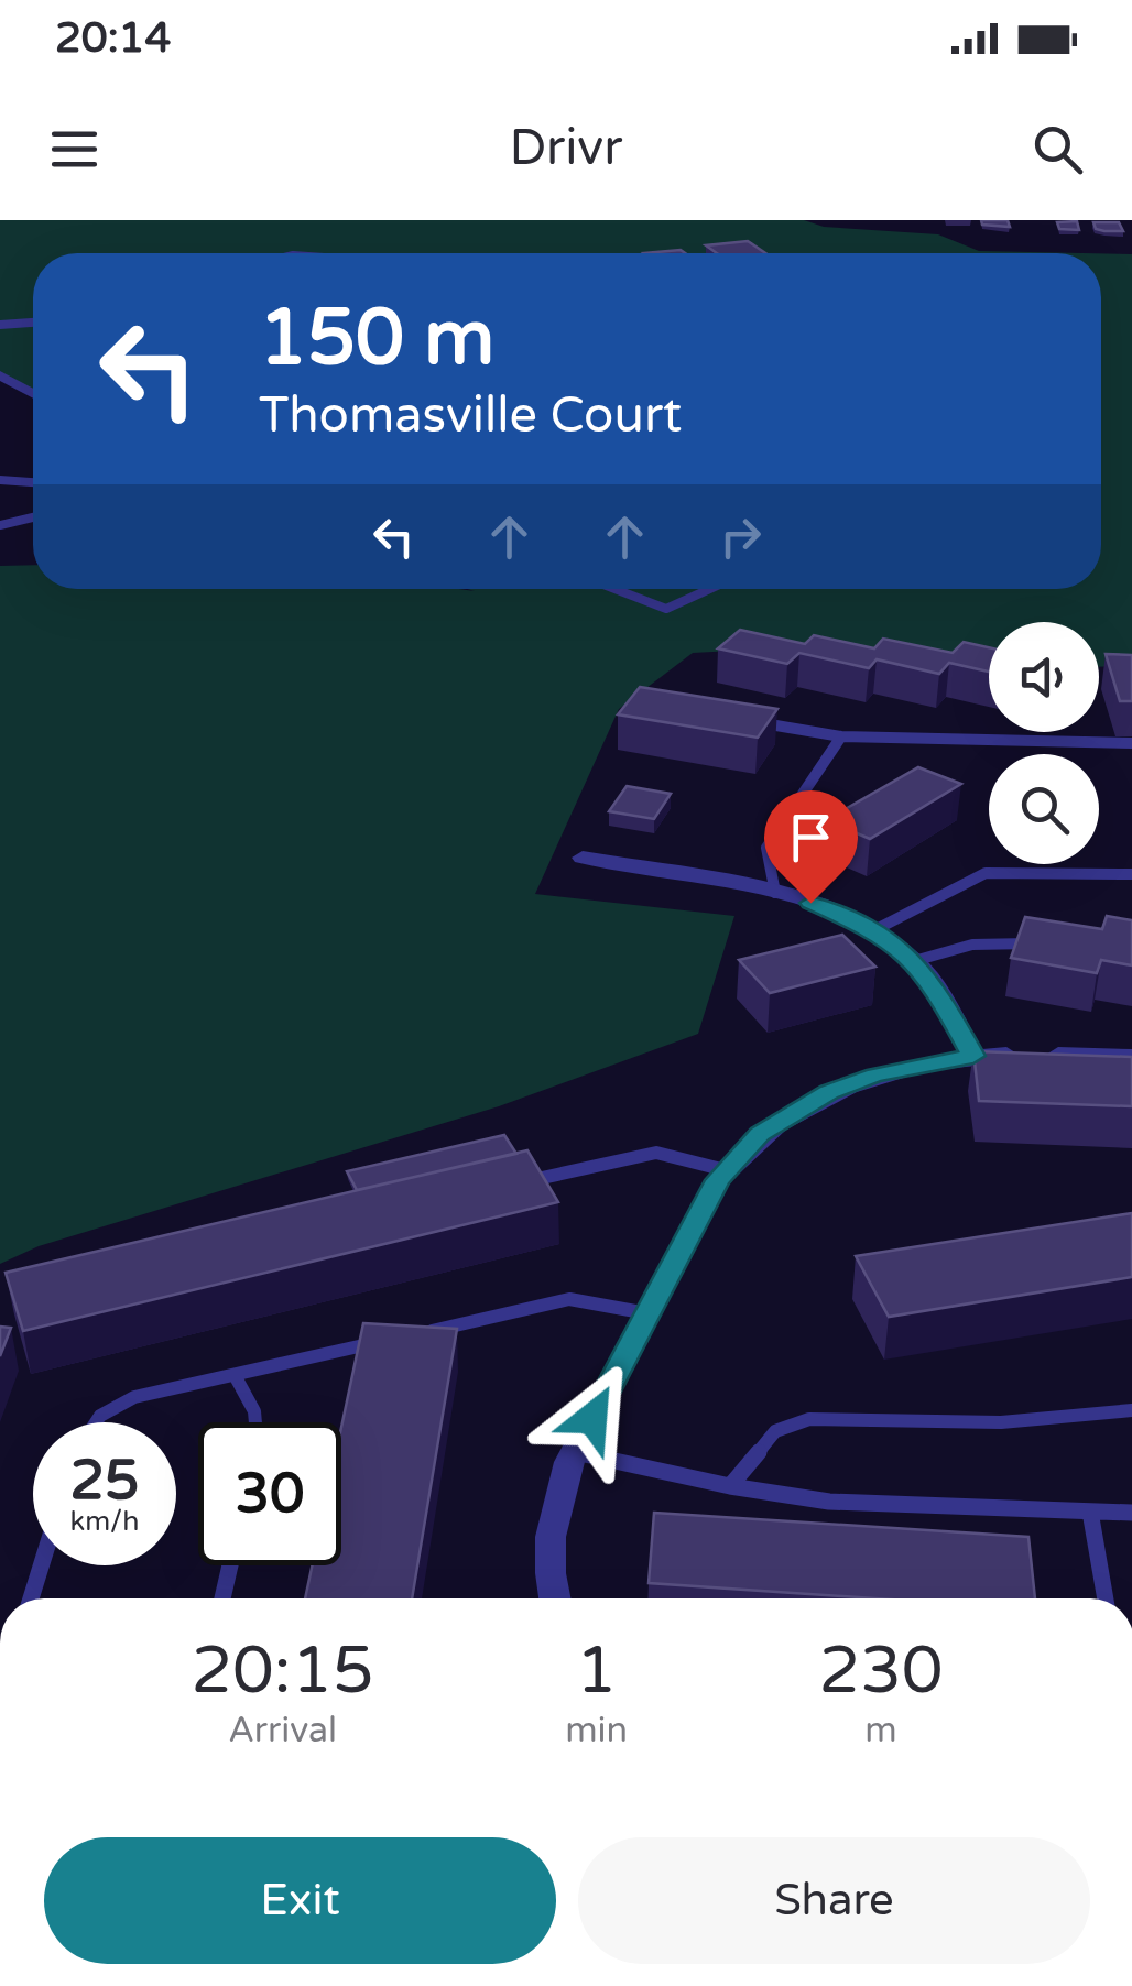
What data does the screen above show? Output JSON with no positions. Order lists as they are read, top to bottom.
{
  "page": {
    "status": "20:14",
    "header": "Drivr",
    "turn": ["150 m", "Thomasville Court"],
    "speed": "25 km/h",
    "limit": "30",
    "eta": [
      "20:15",
      "Arrival",
      "1",
      "min",
      "230",
      "m"
    ],
    "buttons": ["Exit", "Share"]
  }
}
